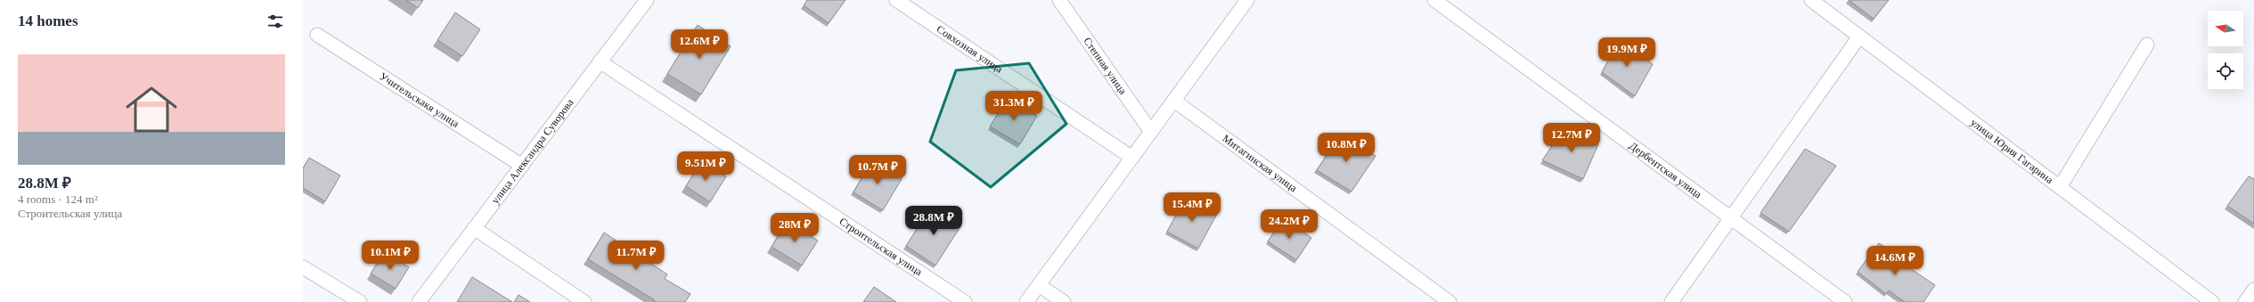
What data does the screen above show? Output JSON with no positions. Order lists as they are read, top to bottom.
{
  "streets": {
    "street": [
      "Совхозная улица",
      "Степная улица",
      "Учительскакя улица",
      "улица Александра Суворова",
      "улица Юрия Гагарина",
      "Митагинская улица",
      "Дербентская улица",
      "Строительская улица"
    ]
  },
  "crossings": [
    ["Учительскакя улица", "улица Александра Суворова"],
    ["улица Александра Суворова", "Строительская улица"]
  ],
  "north": "left",
  "page": {
    "heading": "14 homes",
    "price": [
      "12.6M ₽",
      "19.9M ₽",
      "31.3M ₽",
      "12.7M ₽",
      "10.8M ₽",
      "9.51M ₽",
      "10.7M ₽",
      "15.4M ₽",
      "28.8M ₽",
      "24.2M ₽",
      "28M ₽",
      "10.1M ₽",
      "11.7M ₽",
      "14.6M ₽"
    ],
    "list": [
      {
        "name": "28.8M ₽",
        "note": "4 rooms · 124 m² · Строительская улица"
      }
    ]
  }
}
